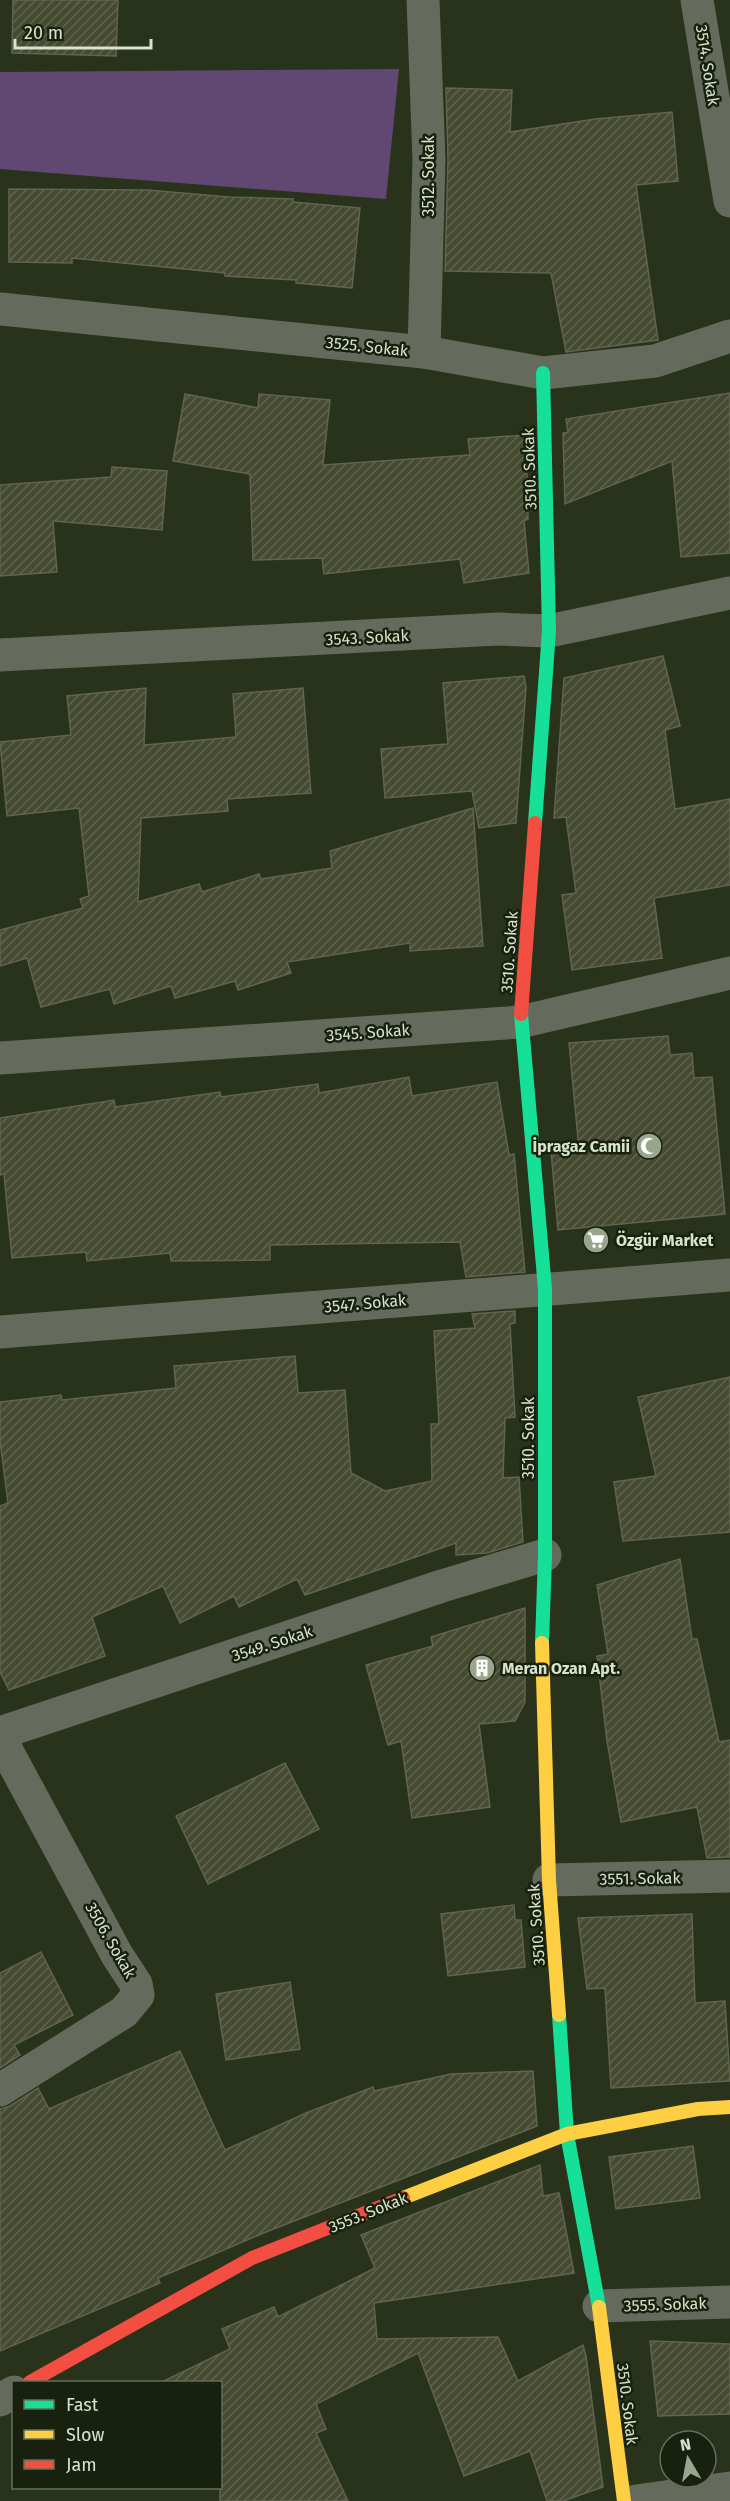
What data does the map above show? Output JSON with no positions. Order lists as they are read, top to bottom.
{
  "streets": {
    "street": [
      "3514. Sokak",
      "3512. Sokak",
      "3525. Sokak",
      "3510. Sokak",
      "3543. Sokak",
      "3545. Sokak",
      "3547. Sokak",
      "3549. Sokak",
      "3551. Sokak",
      "3506. Sokak",
      "3553. Sokak",
      "3555. Sokak"
    ]
  },
  "crossings": [
    ["3512. Sokak", "3525. Sokak"],
    ["3525. Sokak", "3510. Sokak"],
    ["3510. Sokak", "3543. Sokak"],
    ["3510. Sokak", "3545. Sokak"],
    ["3510. Sokak", "3547. Sokak"],
    ["3510. Sokak", "3549. Sokak"],
    ["3510. Sokak", "3551. Sokak"],
    ["3510. Sokak", "3553. Sokak"],
    ["3510. Sokak", "3555. Sokak"]
  ],
  "places": {
    "mosque": ["İpragaz Camii"],
    "supermarket": ["Özgür Market"],
    "building": ["Meran Ozan Apt."]
  },
  "legend": ["Fast", "Slow", "Jam"],
  "scale_bar": "20 m",
  "north": "top"
}
